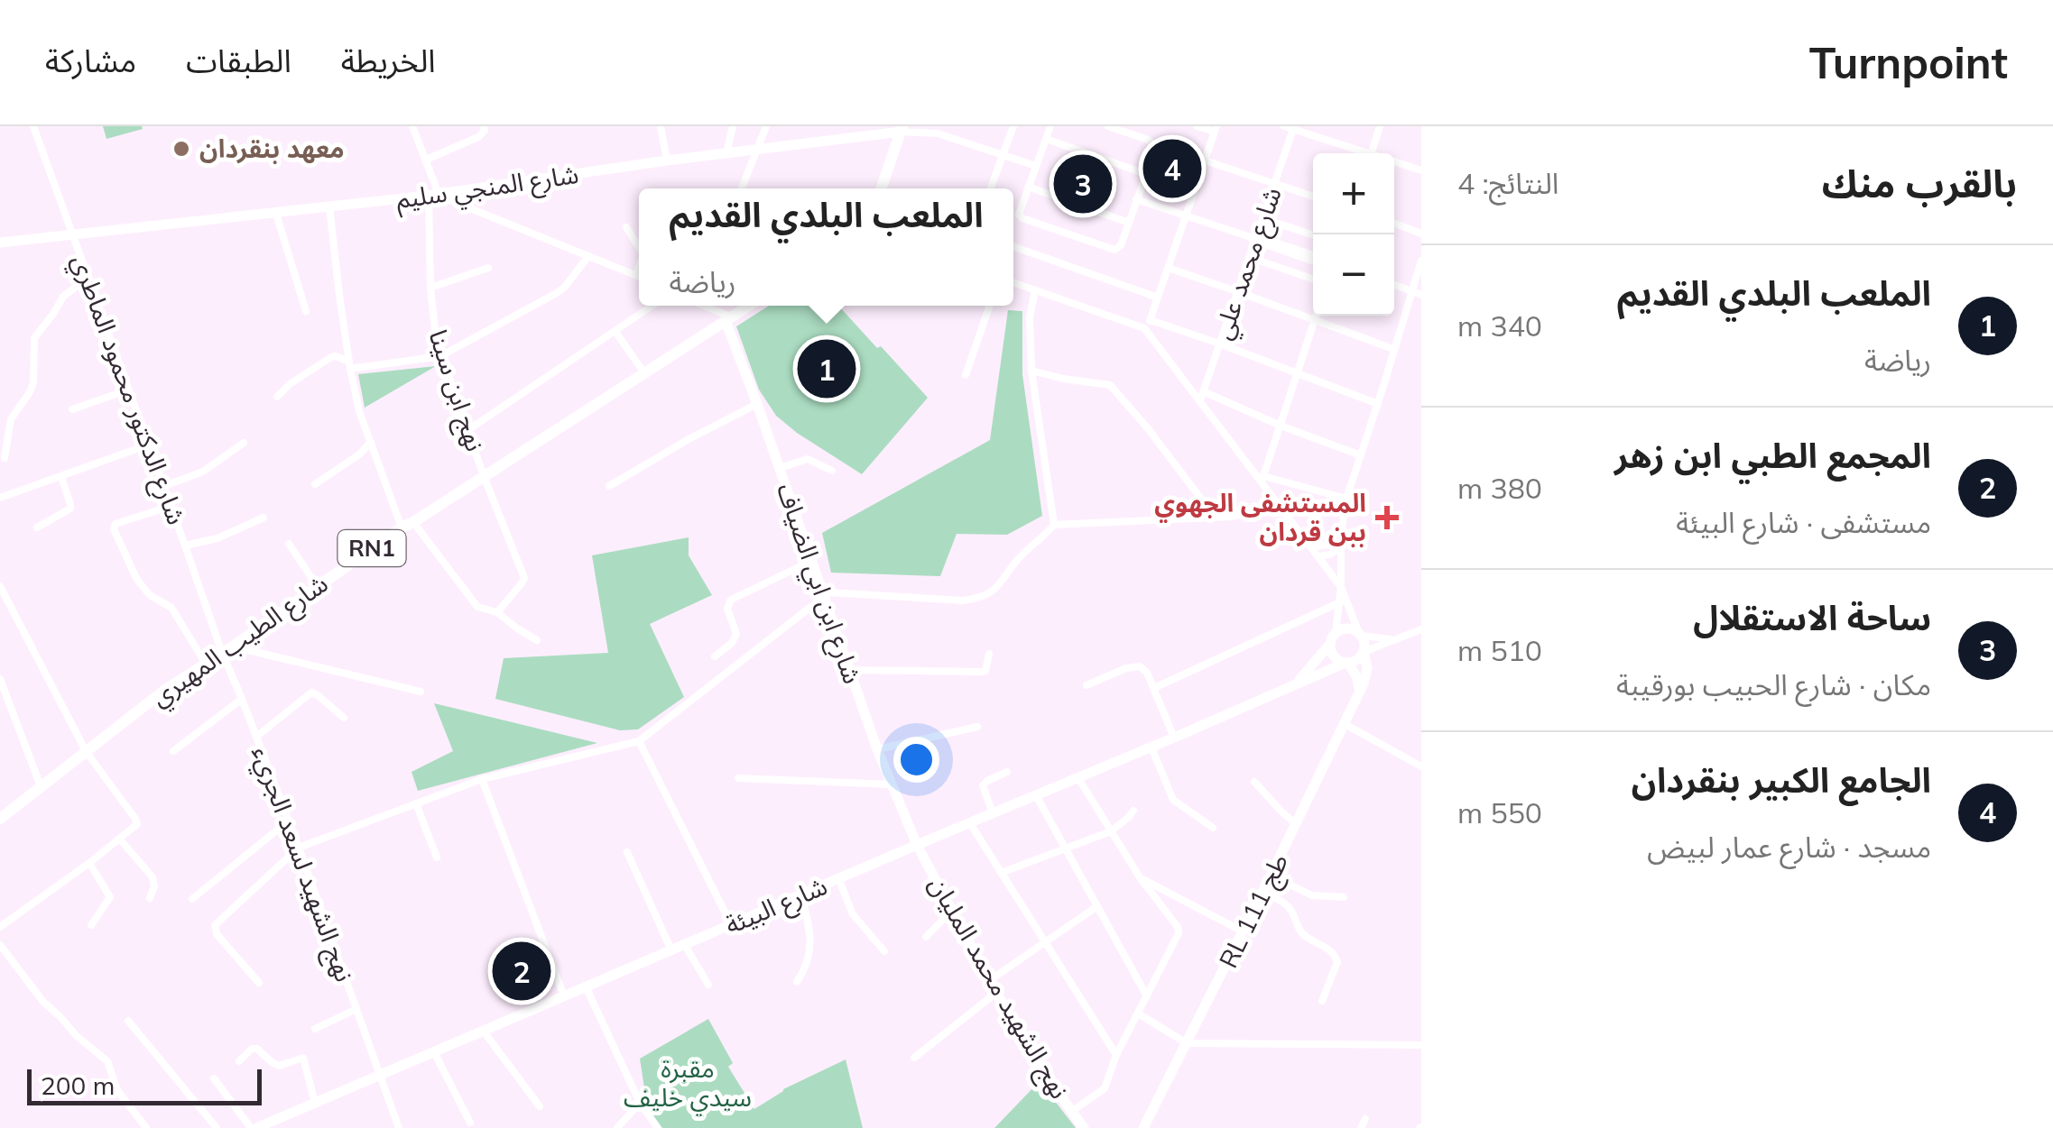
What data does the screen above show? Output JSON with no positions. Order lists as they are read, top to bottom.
{
  "streets": {
    "main road": ["RN1", "شارع الطيب المهيري"],
    "street": [
      "شارع المنجي سليم",
      "شارع محمد علي",
      "شارع الدكتور محمود الماطري",
      "نهج ابن سينا",
      "شارع ابن ابي الضياف",
      "نهج الشهيد لسعد الجريء",
      "شارع البيئة",
      "RL طج 111",
      "نهج الشهيد محمد المليان"
    ]
  },
  "crossings": [
    ["شارع المنجي سليم", "شارع الدكتور محمود الماطري"],
    ["شارع المنجي سليم", "نهج ابن سينا"],
    ["شارع الدكتور محمود الماطري", "شارع الطيب المهيري"],
    ["شارع الدكتور محمود الماطري", "نهج الشهيد لسعد الجريء"],
    ["نهج ابن سينا", "شارع الطيب المهيري"],
    ["شارع ابن ابي الضياف", "شارع الطيب المهيري"],
    ["شارع ابن ابي الضياف", "شارع البيئة"],
    ["شارع ابن ابي الضياف", "نهج الشهيد محمد المليان"],
    ["شارع الطيب المهيري", "نهج الشهيد لسعد الجريء"],
    ["نهج الشهيد لسعد الجريء", "شارع البيئة"],
    ["شارع البيئة", "RL طج 111"],
    ["شارع البيئة", "نهج الشهيد محمد المليان"]
  ],
  "parks": ["مقبرة سيدي خليف"],
  "places": {
    "other": ["معهد بنقردان"],
    "health": ["المستشفى الجهوي ببن قردان"]
  },
  "scale_bar": "200 m",
  "page": {
    "header": "Turnpoint",
    "nav": ["الخريطة", "الطبقات", "مشاركة"],
    "heading": ["بالقرب منك", "النتائج: 4"],
    "pins": [
      "4",
      "3",
      "1",
      "2"
    ],
    "map_buttons": ["+", "−"],
    "popup": ["الملعب البلدي القديم", "رياضة"],
    "list": [
      {
        "mark": "1",
        "name": "الملعب البلدي القديم",
        "note": "رياضة",
        "value": "340 m"
      },
      {
        "mark": "2",
        "name": "المجمع الطبي ابن زهر",
        "note": "مستشفى · شارع البيئة",
        "value": "380 m"
      },
      {
        "mark": "3",
        "name": "ساحة الاستقلال",
        "note": "مكان · شارع الحبيب بورقيبة",
        "value": "510 m"
      },
      {
        "mark": "4",
        "name": "الجامع الكبير بنقردان",
        "note": "مسجد · شارع عمار لبيض",
        "value": "550 m"
      }
    ],
    "scale": "200 m"
  }
}
